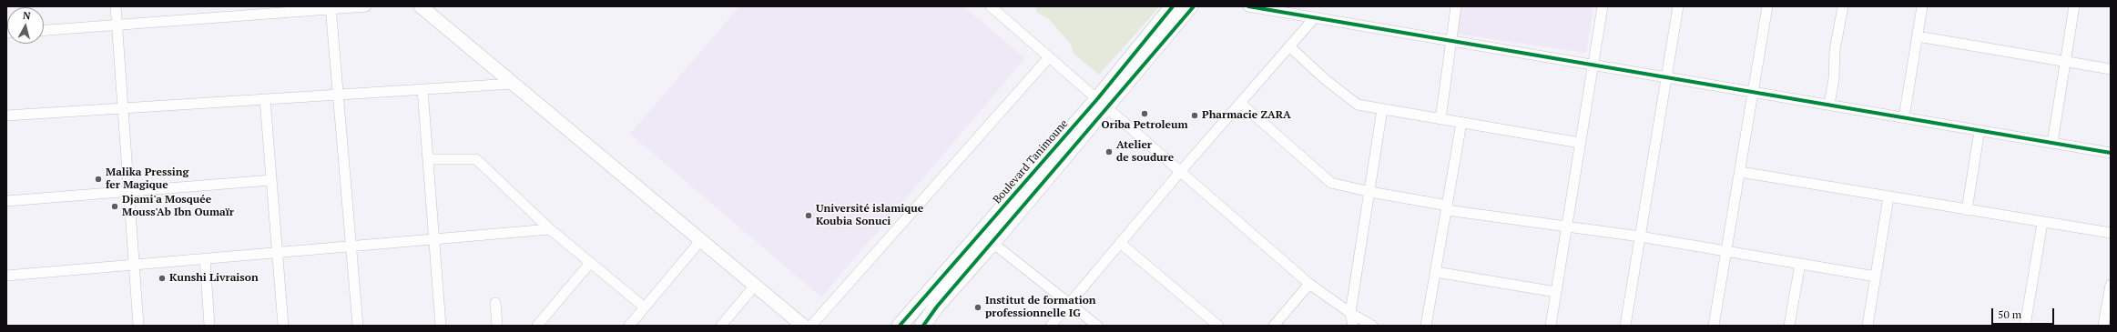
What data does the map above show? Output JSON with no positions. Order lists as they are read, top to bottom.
{
  "streets": {
    "main road": ["Boulevard Tanimoune"]
  },
  "places": [
    "Oriba Petroleum",
    "Pharmacie ZARA",
    "Atelier de soudure",
    "Malika Pressing fer Magique",
    "Djami'a Mosquée Mouss'Ab Ibn Oumaïr",
    "Université islamique Koubia Sonuci",
    "Kunshi Livraison",
    "Institut de formation professionnelle IG"
  ],
  "scale_bar": "50 m",
  "north": "top"
}
